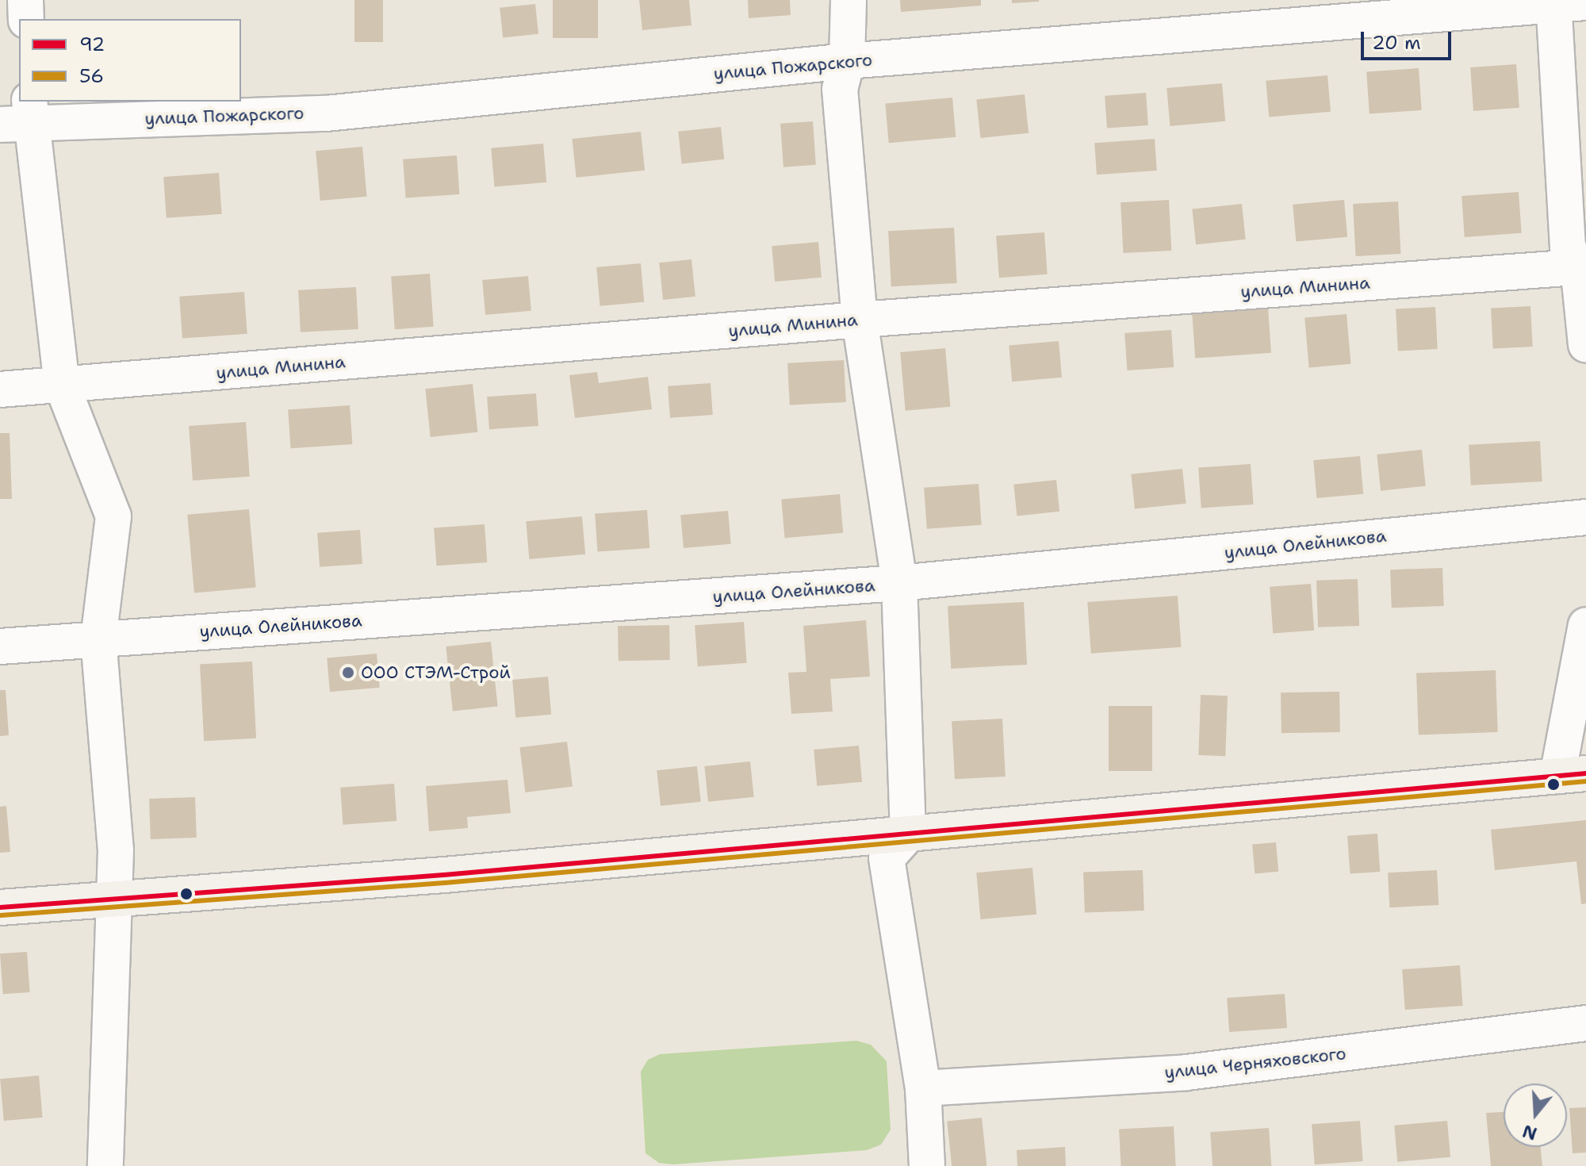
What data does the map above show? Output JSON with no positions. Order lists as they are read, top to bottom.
{
  "streets": {
    "street": [
      "улица Пожарского",
      "улица Минина",
      "улица Олейникова",
      "улица Черняховского"
    ]
  },
  "places": ["ООО СТЭМ-Строй"],
  "lines": ["transit line 92", "transit line 56"],
  "legend": ["92", "56"],
  "scale_bar": "20 m",
  "north": "bottom"
}
